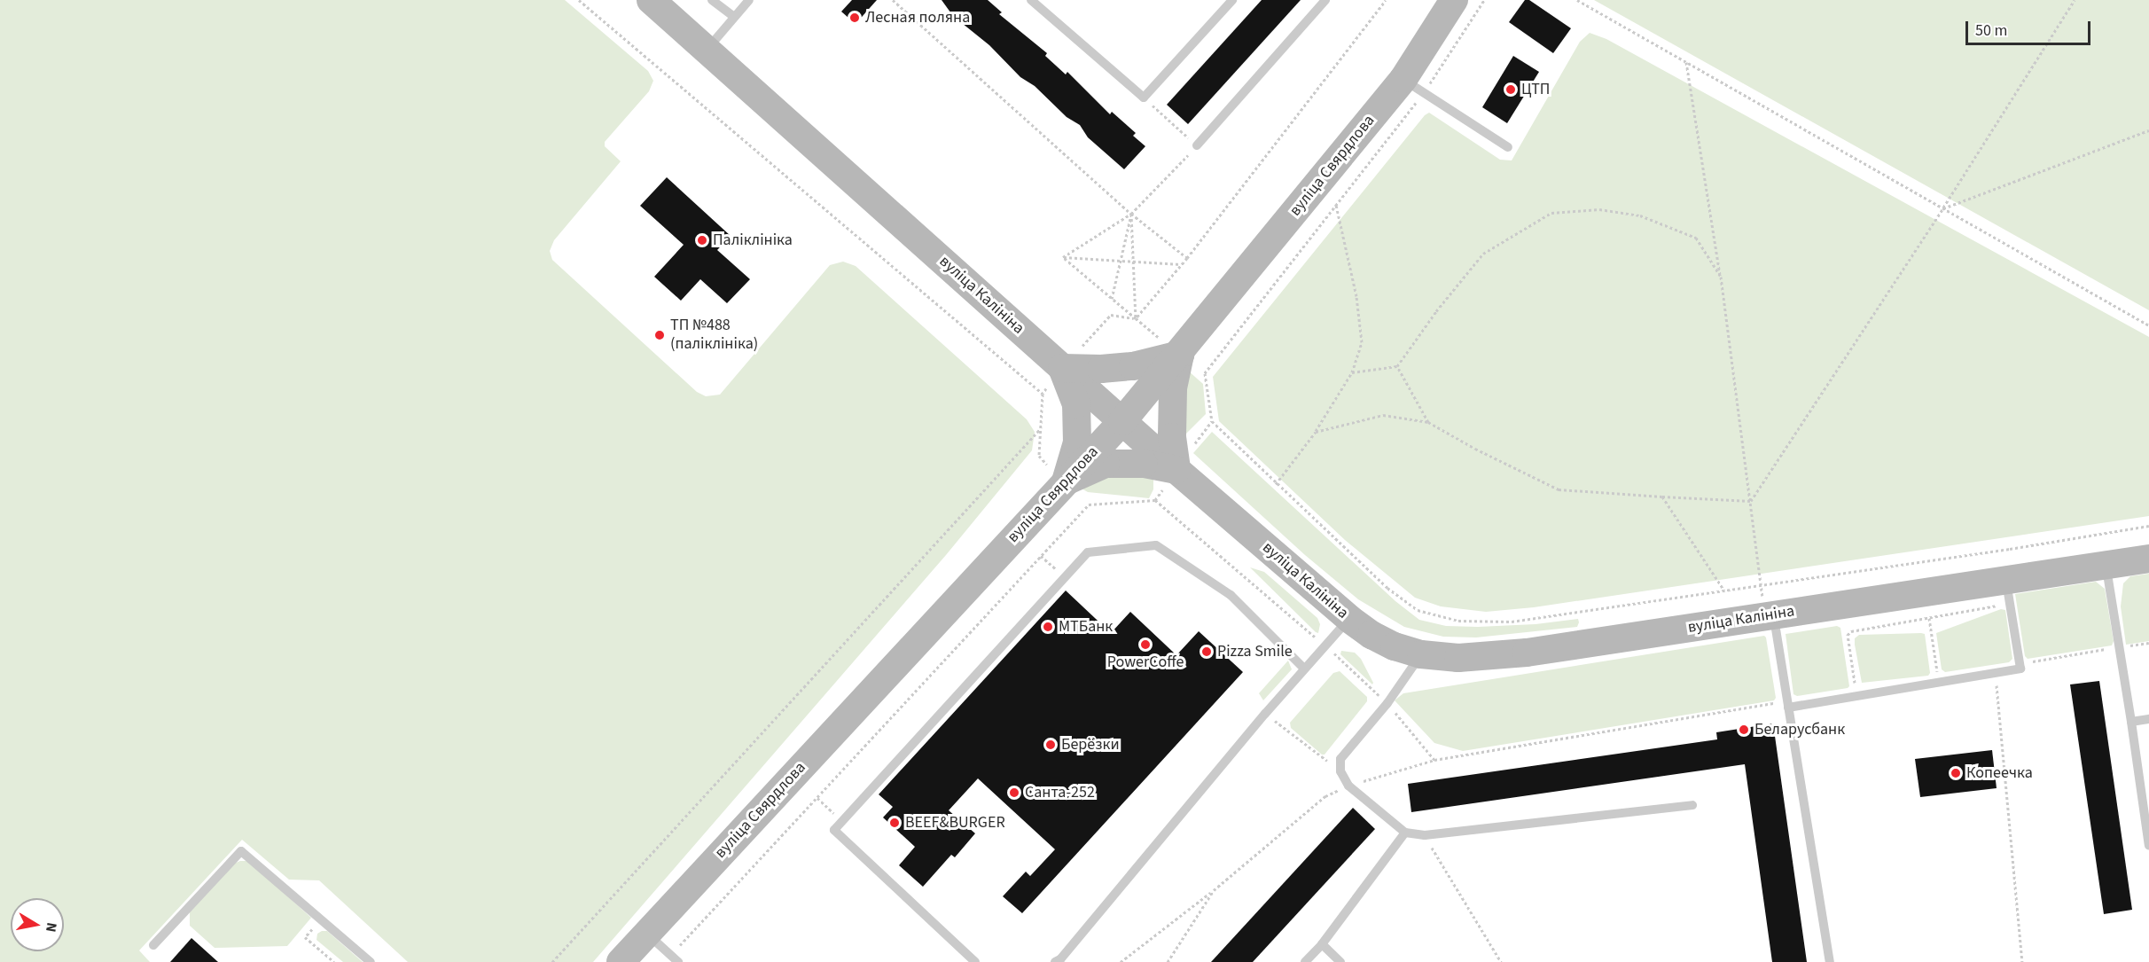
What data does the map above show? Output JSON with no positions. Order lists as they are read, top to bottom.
{
  "streets": {
    "main road": ["вуліца Свярдлова", "вуліца Калініна"]
  },
  "crossings": [
    ["вуліца Свярдлова", "вуліца Калініна"]
  ],
  "places": [
    "Лесная поляна",
    "ЦТП",
    "Паліклініка",
    "ТП №488 (паліклініка)",
    "МТБанк",
    "PowerCoffe",
    "Pizza Smile",
    "Беларусбанк",
    "Берёзки",
    "Копеечка",
    "Санта-252",
    "BEEF&BURGER"
  ],
  "scale_bar": "50 m",
  "north": "right"
}
